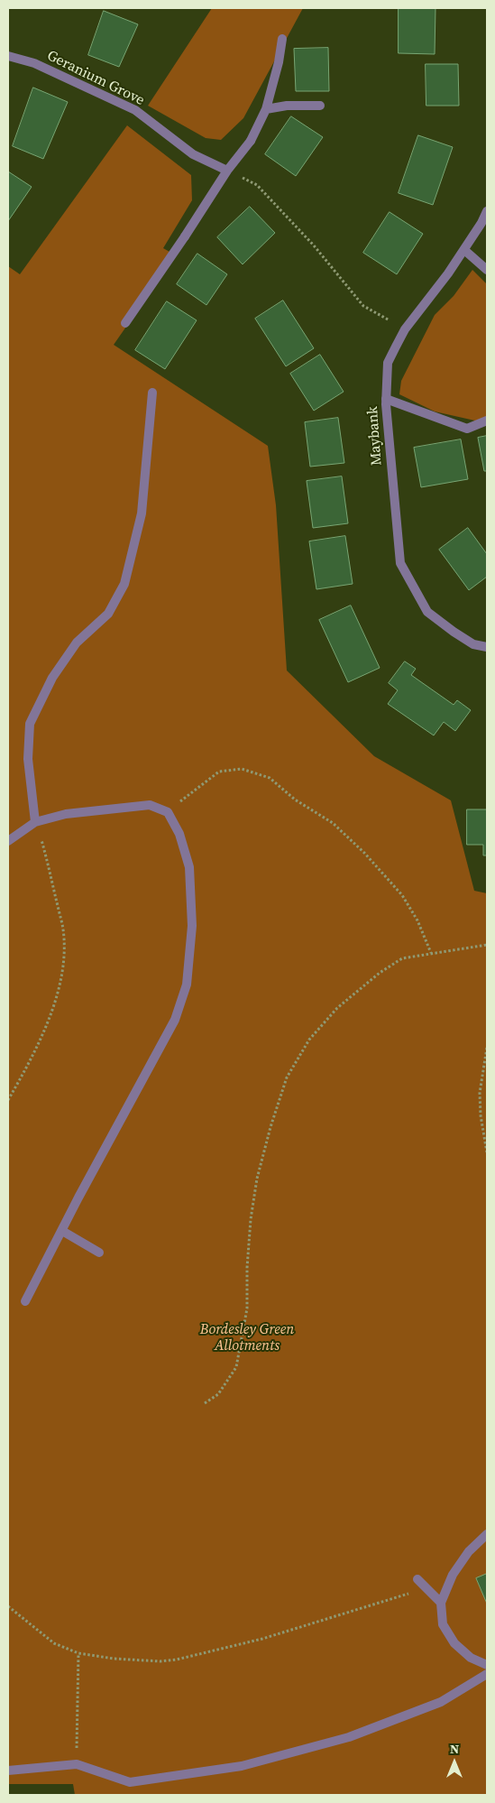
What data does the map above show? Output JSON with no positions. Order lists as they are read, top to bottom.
{
  "streets": {
    "street": ["Geranium Grove", "Maybank"]
  },
  "parks": ["Bordesley Green Allotments"],
  "north": "top"
}
